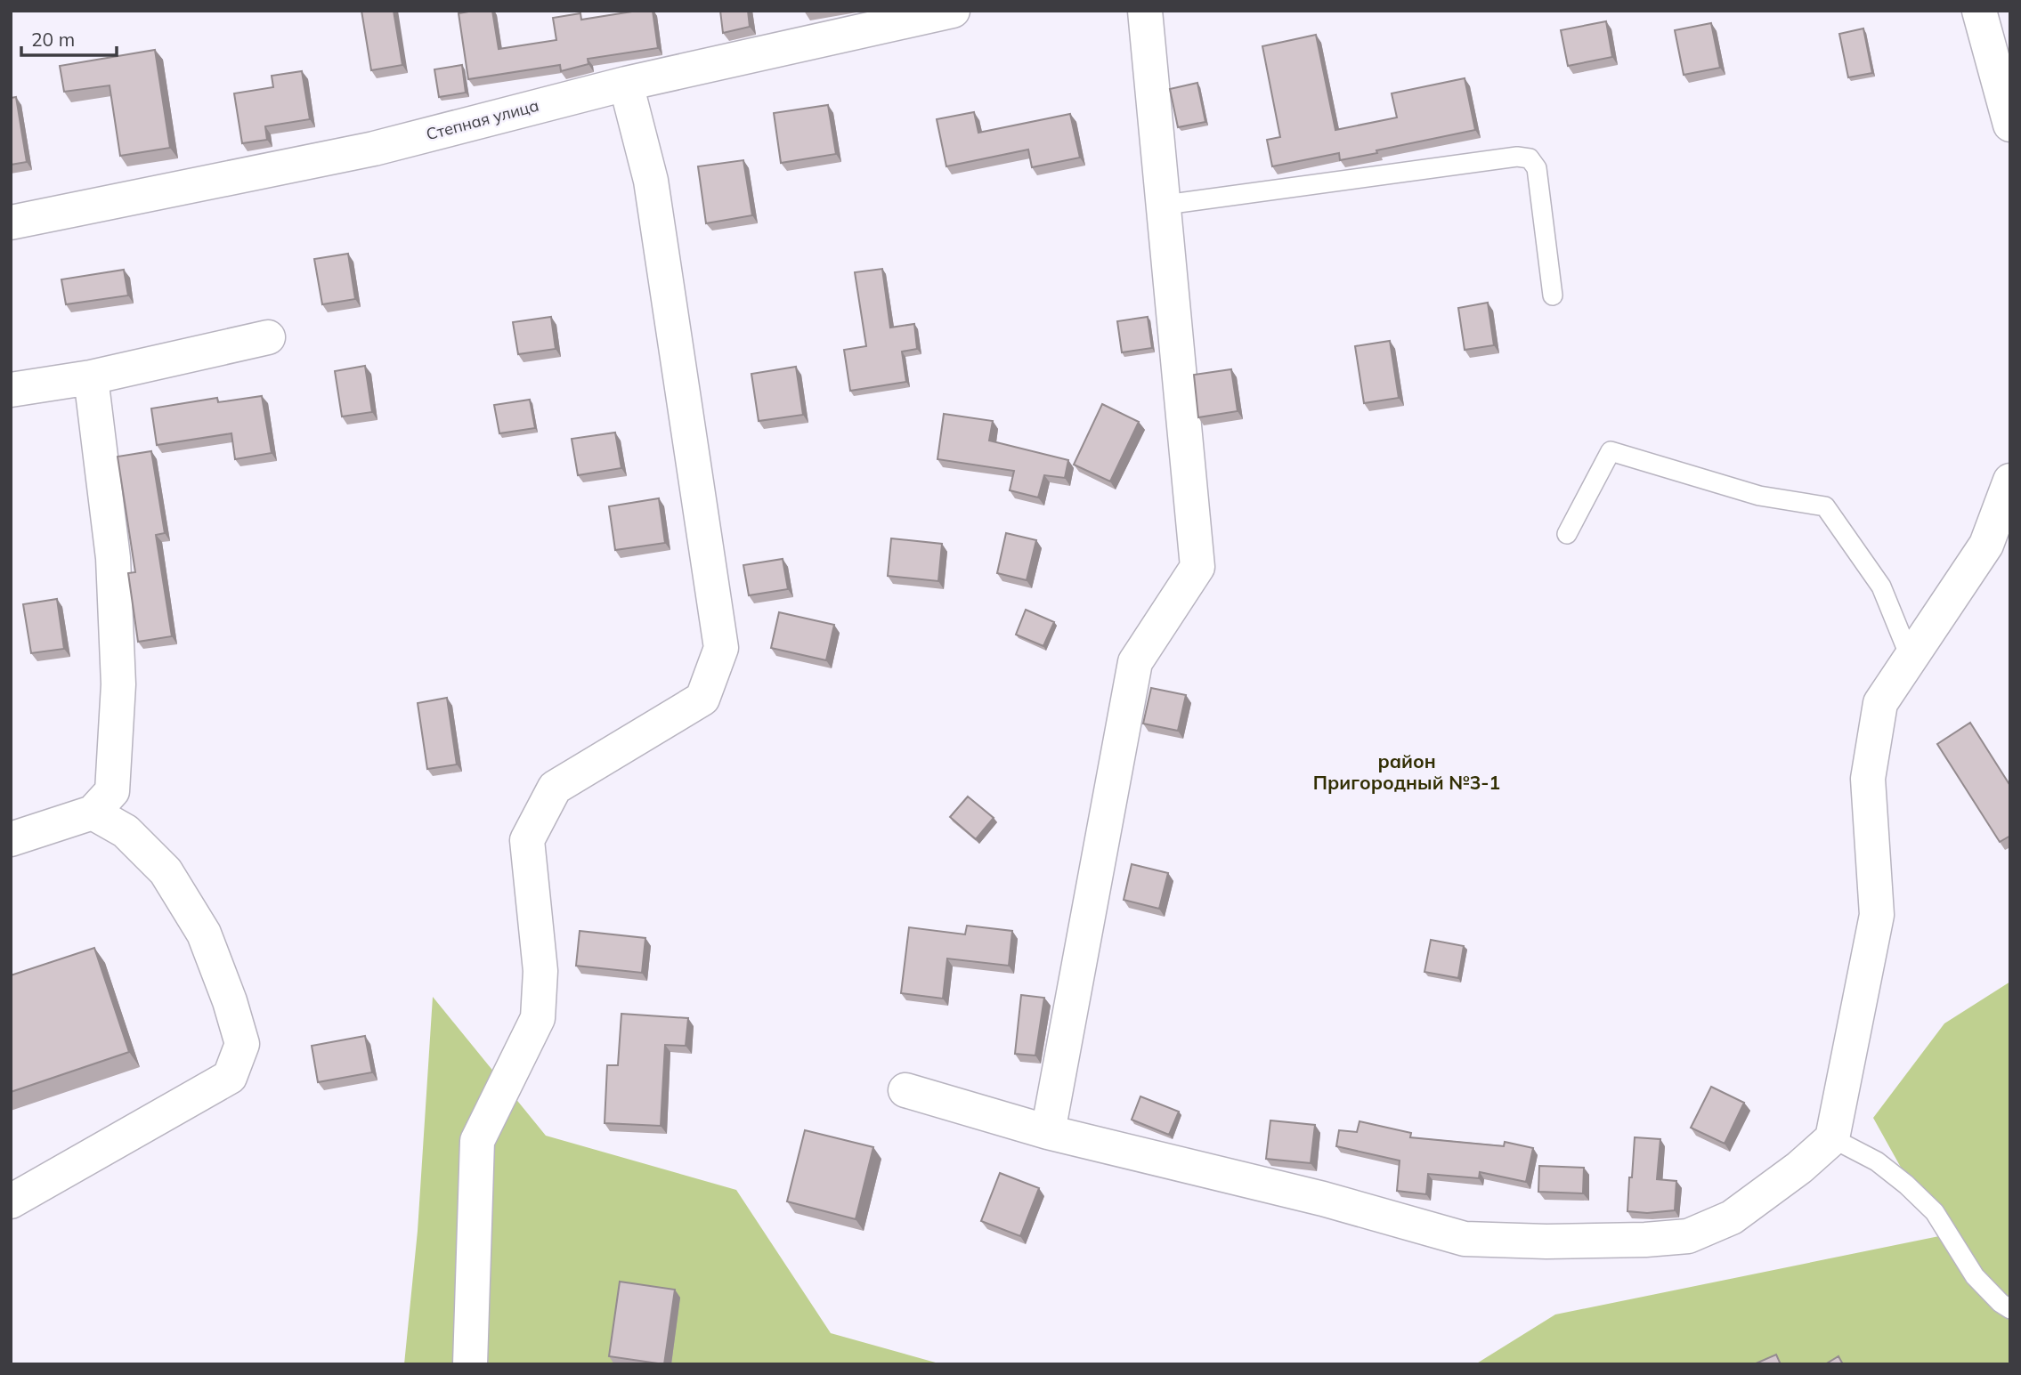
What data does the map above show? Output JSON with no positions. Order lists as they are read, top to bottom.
{
  "streets": {
    "street": ["Степная улица"]
  },
  "districts": ["район Пригородный №3-1"],
  "scale_bar": "20 m"
}
